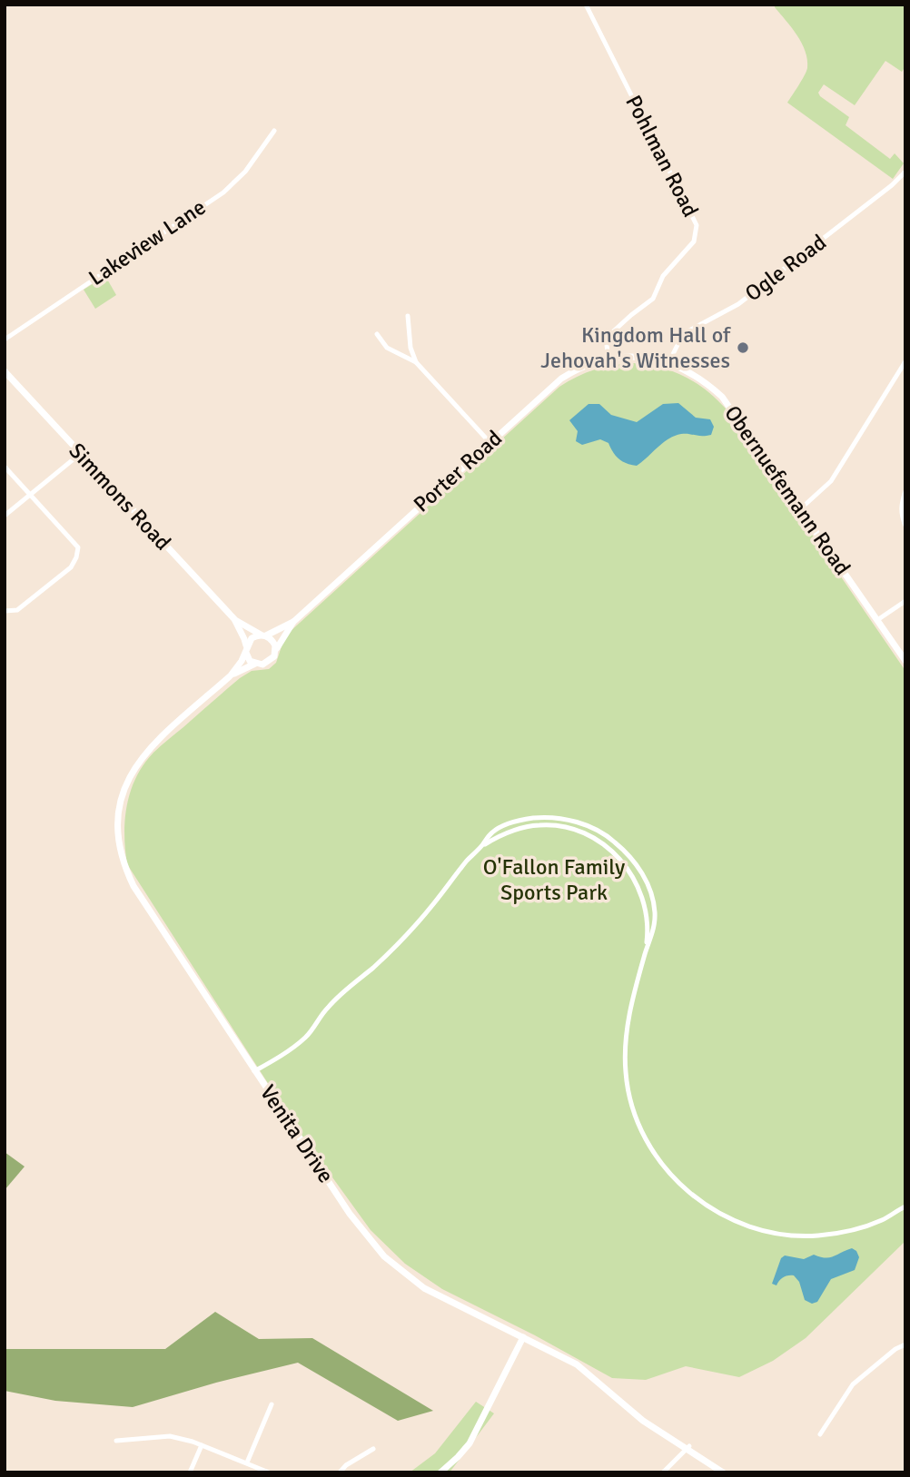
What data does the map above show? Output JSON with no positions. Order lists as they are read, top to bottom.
{
  "streets": {
    "street": [
      "Pohlman Road",
      "Lakeview Lane",
      "Ogle Road",
      "Porter Road",
      "Obernuefemann Road",
      "Simmons Road",
      "Venita Drive"
    ]
  },
  "crossings": [
    ["Pohlman Road", "Porter Road"],
    ["Ogle Road", "Obernuefemann Road"],
    ["Porter Road", "Obernuefemann Road"],
    ["Porter Road", "Simmons Road"],
    ["Porter Road", "Venita Drive"],
    ["Simmons Road", "Venita Drive"]
  ],
  "parks": ["O'Fallon Family Sports Park"],
  "places": ["Kingdom Hall of Jehovah's Witnesses"]
}
